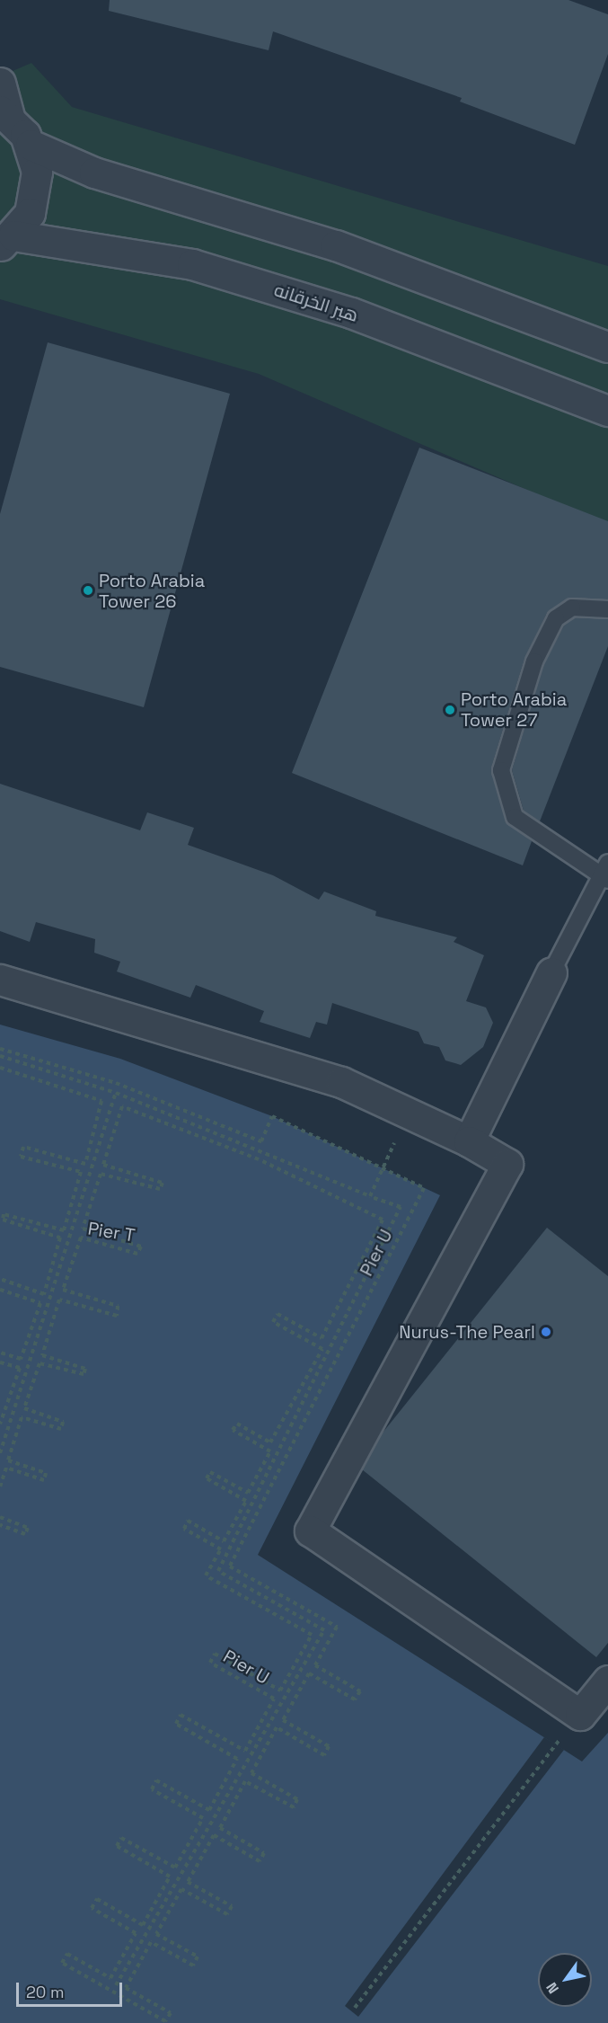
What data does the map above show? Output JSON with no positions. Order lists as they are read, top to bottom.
{
  "streets": {
    "street": ["هير الخرقانه"],
    "path": ["Pier T", "Pier U"]
  },
  "crossings": [
    ["Pier T", "Pier U"]
  ],
  "places": ["Porto Arabia Tower 26", "Porto Arabia Tower 27", "Nurus-The Pearl"],
  "scale_bar": "20 m",
  "north": "bottom left"
}
